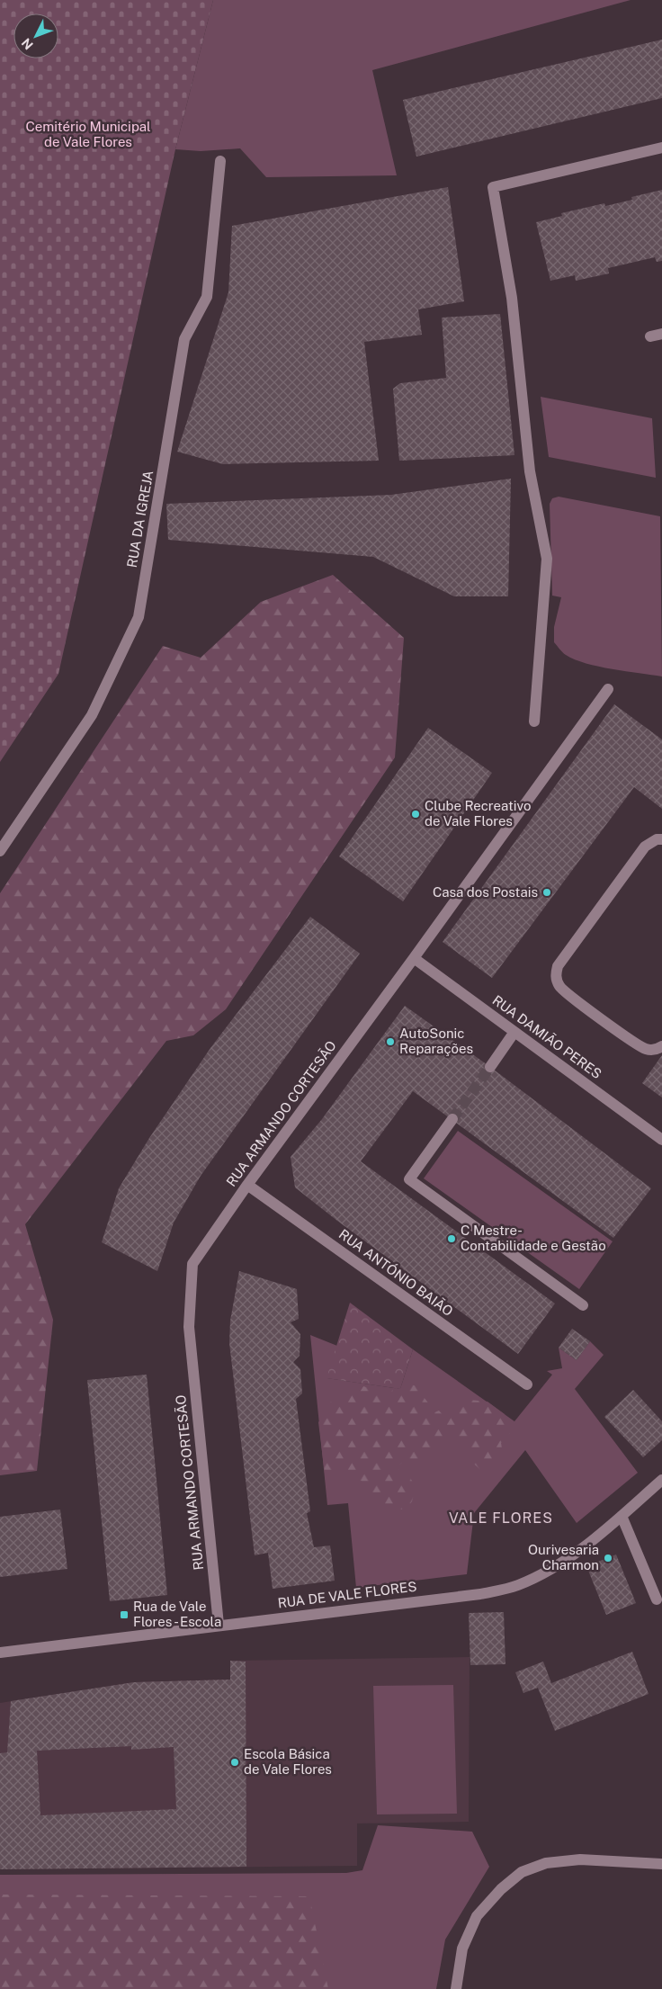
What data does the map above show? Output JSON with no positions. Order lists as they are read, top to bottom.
{
  "streets": {
    "street": [
      "RUA DA IGREJA",
      "RUA DAMIÃO PERES",
      "RUA ARMANDO CORTESÃO",
      "RUA ANTÓNIO BAIÃO",
      "RUA DE VALE FLORES"
    ]
  },
  "crossings": [
    ["RUA DAMIÃO PERES", "RUA ARMANDO CORTESÃO"],
    ["RUA ARMANDO CORTESÃO", "RUA ANTÓNIO BAIÃO"],
    ["RUA ARMANDO CORTESÃO", "RUA DE VALE FLORES"]
  ],
  "districts": ["VALE FLORES"],
  "parks": ["Cemitério Municipal de Vale Flores"],
  "places": {
    "other": [
      "Clube Recreativo de Vale Flores",
      "Casa dos Postais",
      "AutoSonic Reparações",
      "C Mestre- Contabilidade e Gestão",
      "Ourivesaria Charmon",
      "Escola Básica de Vale Flores"
    ],
    "transit": ["Rua de Vale Flores - Escola"]
  },
  "north": "bottom left"
}
